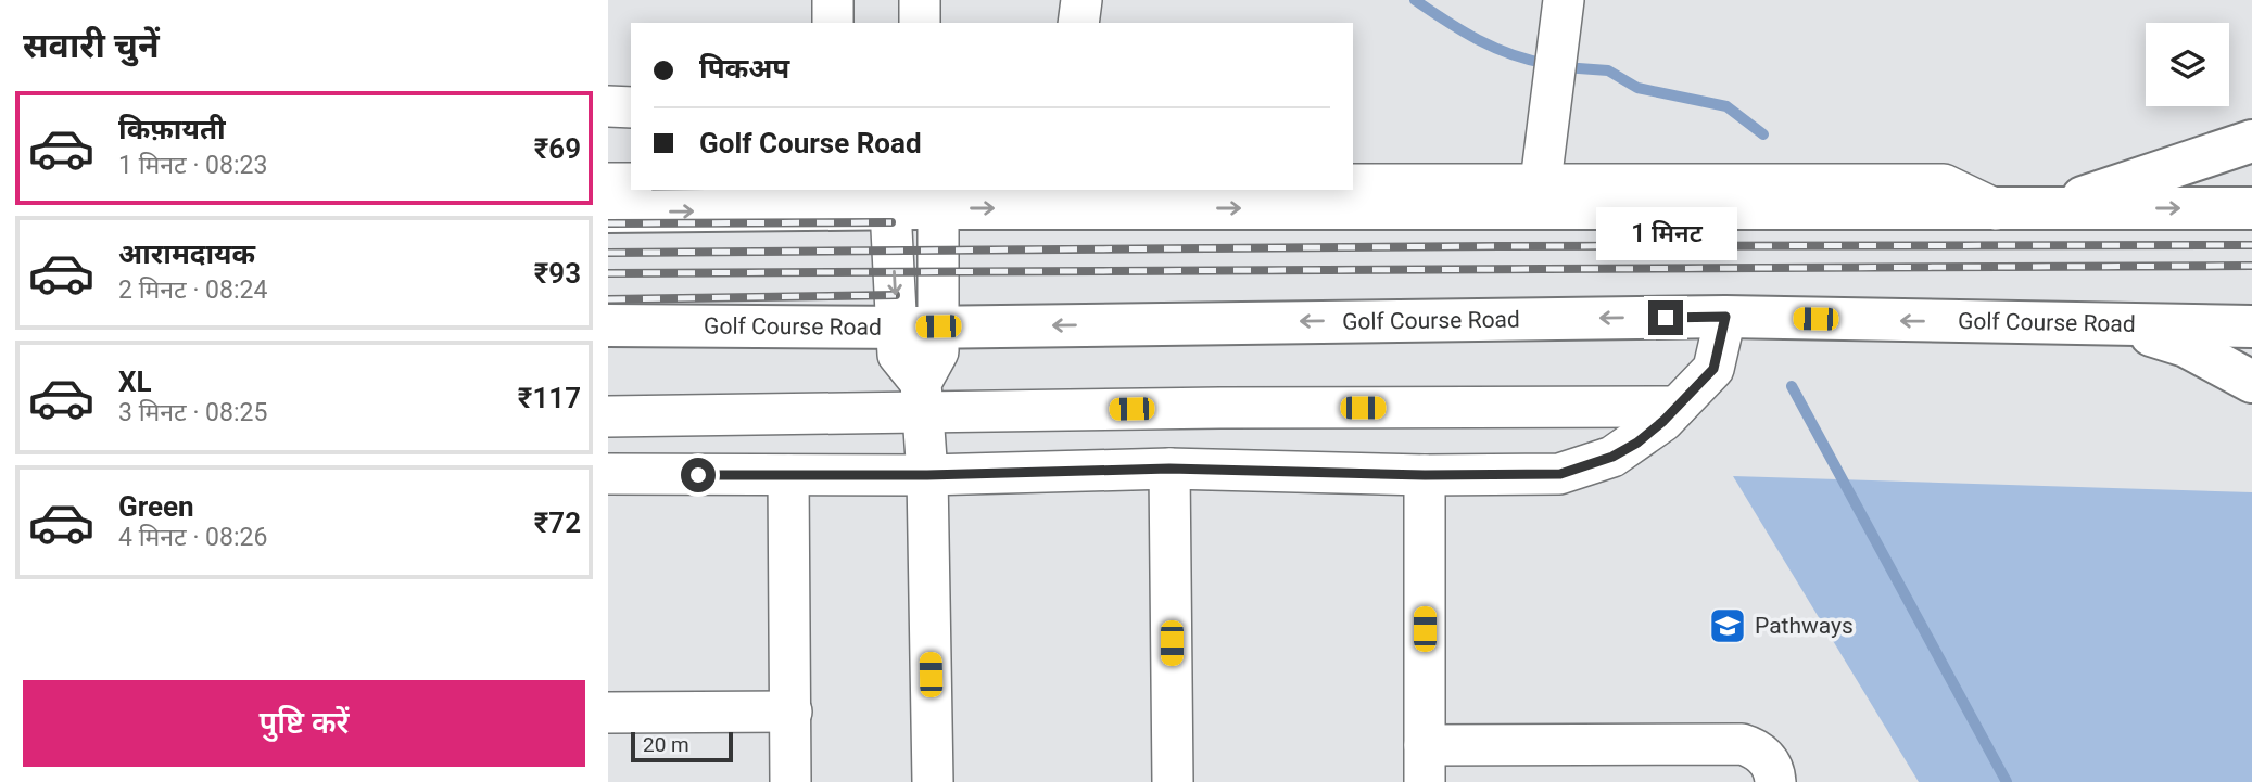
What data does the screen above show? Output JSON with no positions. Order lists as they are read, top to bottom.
{
  "streets": {
    "main road": ["Golf Course Road"]
  },
  "places": {
    "school or university": ["Pathways"]
  },
  "scale_bar": "20 m",
  "page": {
    "heading": "सवारी चुनें",
    "banner": ["पिकअप", "Golf Course Road"],
    "list": [
      {
        "name": "किफ़ायती",
        "note": "1 मिनट · 08:23",
        "value": "₹69"
      },
      {
        "name": "आरामदायक",
        "note": "2 मिनट · 08:24",
        "value": "₹93"
      },
      {
        "name": "XL",
        "note": "3 मिनट · 08:25",
        "value": "₹117"
      },
      {
        "name": "Green",
        "note": "4 मिनट · 08:26",
        "value": "₹72"
      }
    ],
    "bubble": "1 मिनट",
    "buttons": "पुष्टि करें",
    "scale": "20 m"
  }
}
